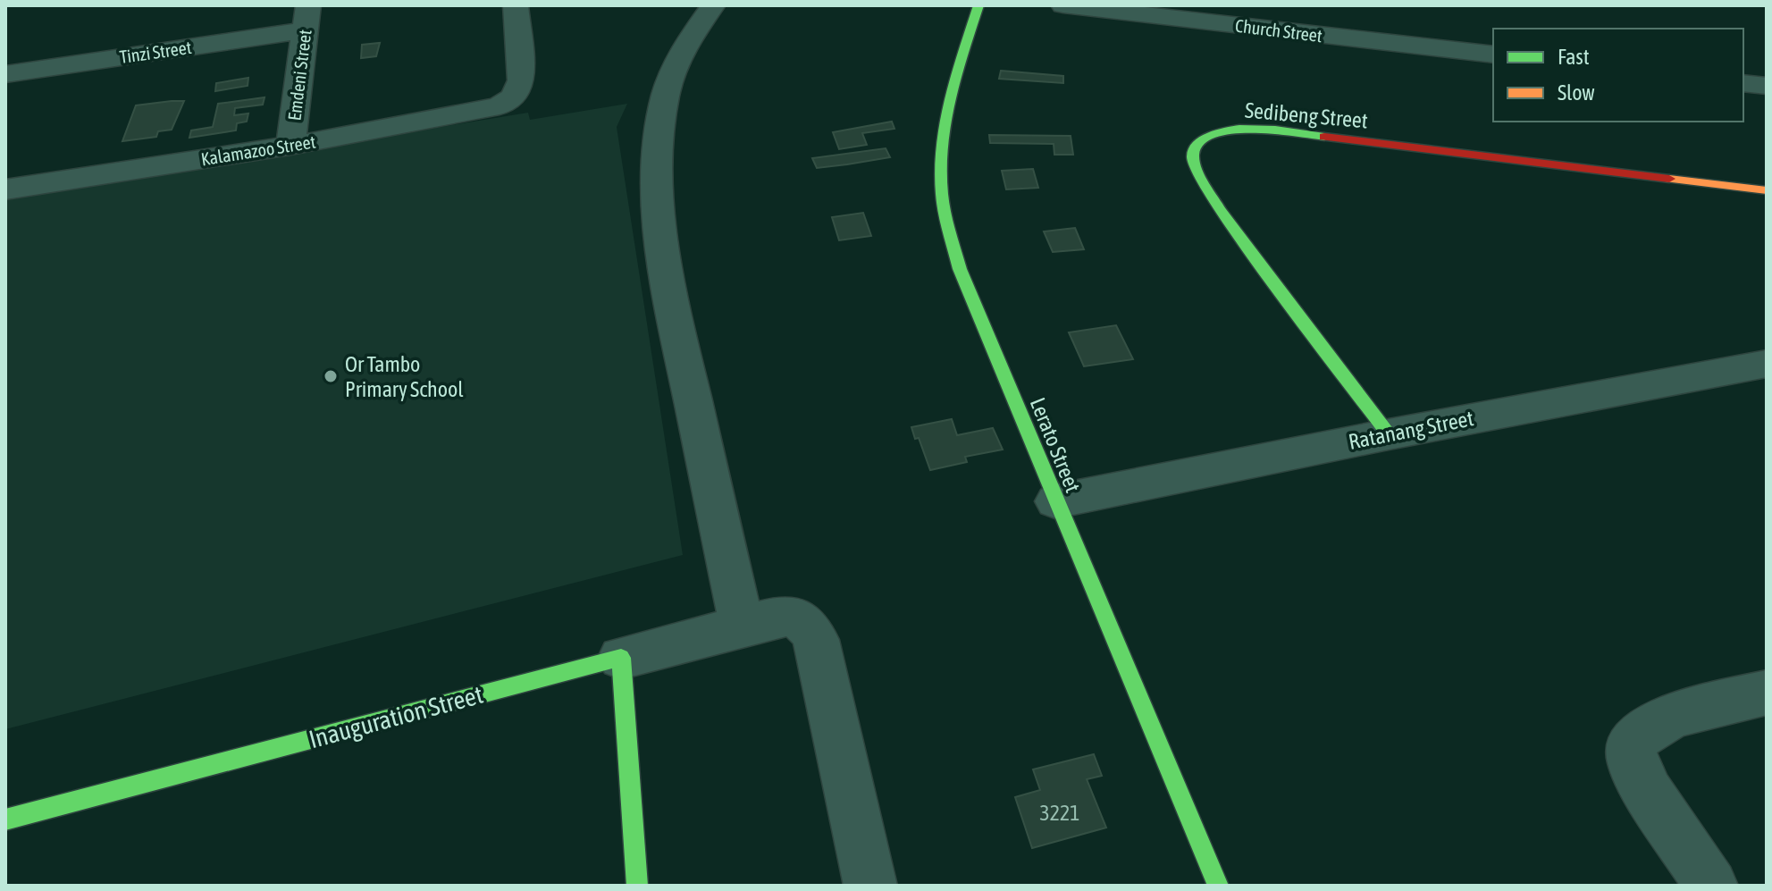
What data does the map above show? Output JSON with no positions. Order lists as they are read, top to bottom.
{
  "streets": {
    "street": [
      "Church Street",
      "Tinzi Street",
      "Emdeni Street",
      "Sedibeng Street",
      "Kalamazoo Street",
      "Ratanang Street",
      "Lerato Street",
      "Inauguration Street"
    ]
  },
  "crossings": [
    ["Tinzi Street", "Emdeni Street"],
    ["Emdeni Street", "Kalamazoo Street"],
    ["Sedibeng Street", "Ratanang Street"],
    ["Ratanang Street", "Lerato Street"]
  ],
  "places": ["Or Tambo Primary School"],
  "house_numbers": ["3221"],
  "legend": ["Fast", "Slow"]
}
